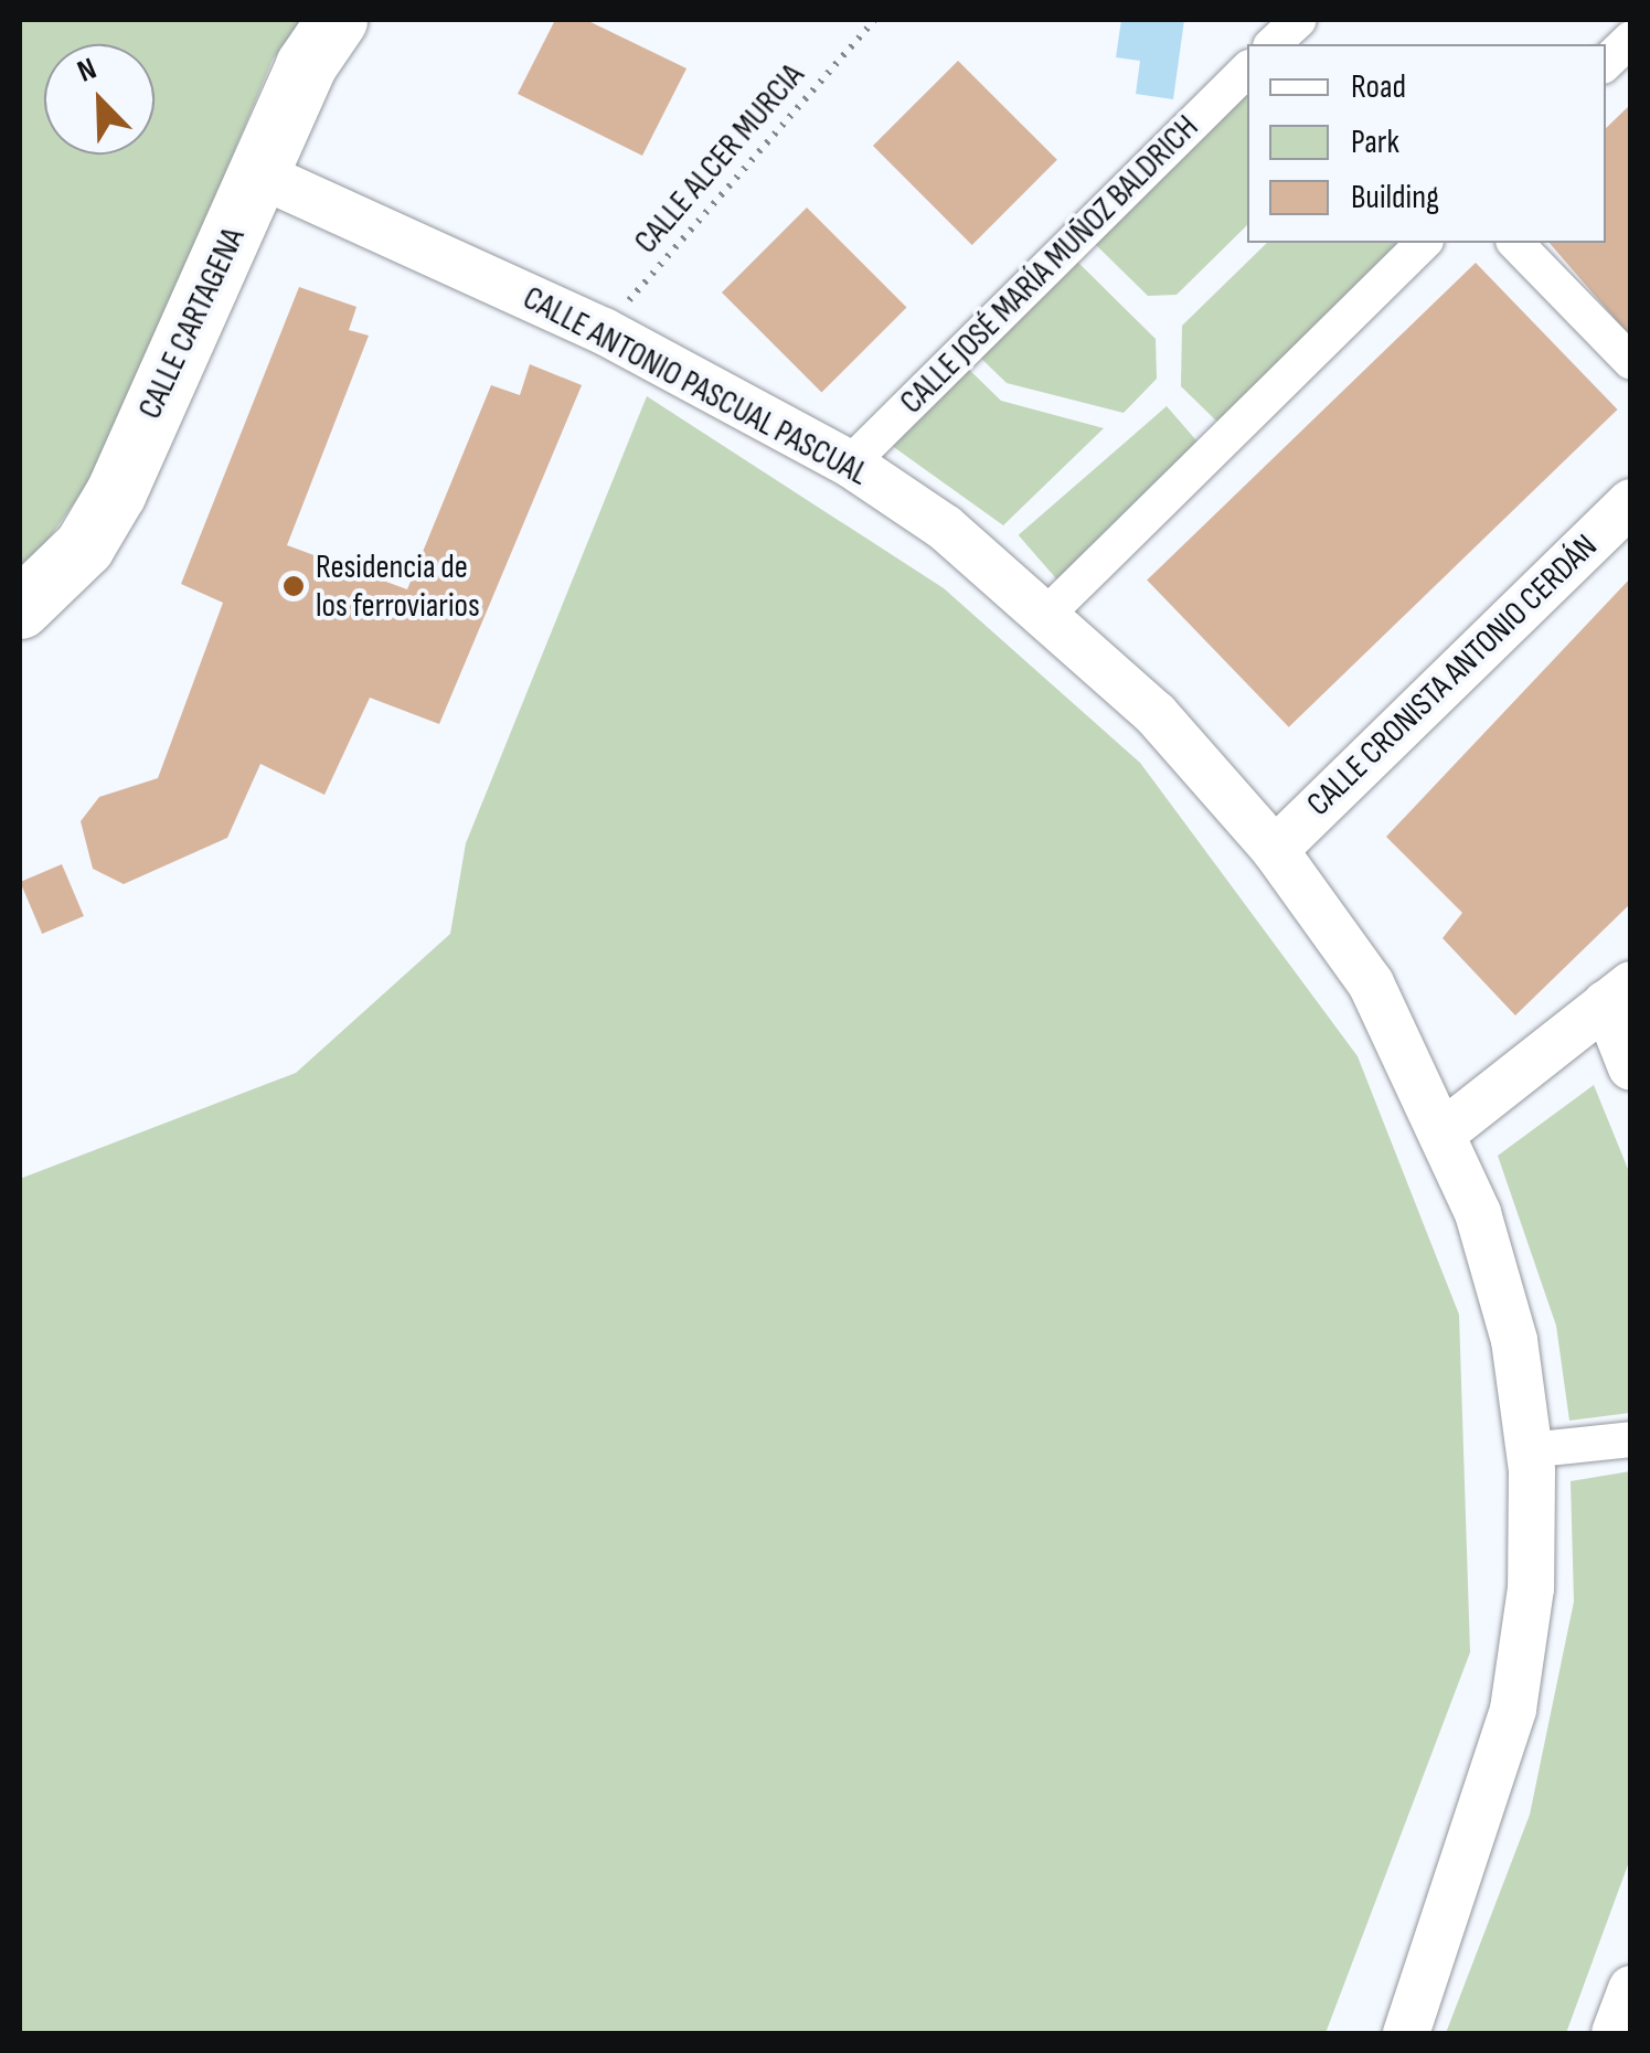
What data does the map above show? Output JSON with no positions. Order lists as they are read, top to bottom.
{
  "streets": {
    "main road": ["CALLE CARTAGENA"],
    "street": ["CALLE JOSÉ MARÍA MUÑOZ BALDRICH", "CALLE ANTONIO PASCUAL PASCUAL", "CALLE CRONISTA ANTONIO CERDÁN"],
    "path": ["CALLE ALCER MURCIA"]
  },
  "crossings": [
    ["CALLE ALCER MURCIA", "CALLE ANTONIO PASCUAL PASCUAL"],
    ["CALLE JOSÉ MARÍA MUÑOZ BALDRICH", "CALLE ANTONIO PASCUAL PASCUAL"],
    ["CALLE CARTAGENA", "CALLE ANTONIO PASCUAL PASCUAL"],
    ["CALLE ANTONIO PASCUAL PASCUAL", "CALLE CRONISTA ANTONIO CERDÁN"]
  ],
  "places": ["Residencia de los ferroviarios"],
  "legend": ["Road", "Park", "Building"],
  "north": "top left"
}
